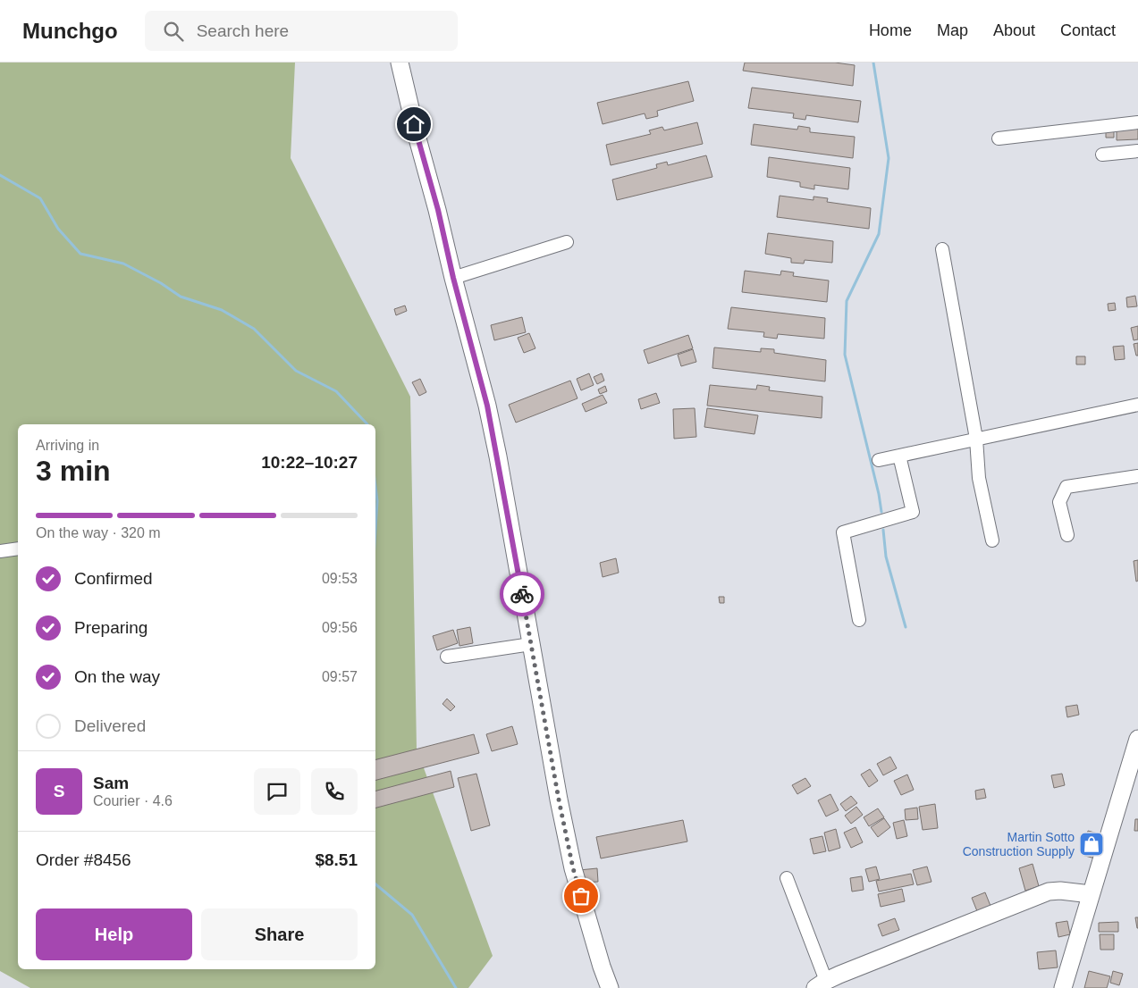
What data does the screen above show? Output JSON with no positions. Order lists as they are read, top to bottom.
{
  "places": {
    "shop": ["Martin Sotto Construction Supply"]
  },
  "page": {
    "header": "Munchgo",
    "search": "Search here",
    "nav": [
      "Home",
      "Map",
      "About",
      "Contact"
    ],
    "heading": ["3 min", "Arriving in", "10:22–10:27"],
    "panel": [
      "Sam",
      "Courier · 4.6",
      "Order #8456",
      "$8.51"
    ],
    "bar": "On the way · 320 m",
    "list": [
      ["Confirmed", "09:53"],
      ["Preparing", "09:56"],
      ["On the way", "09:57"],
      "Delivered"
    ],
    "round": "S",
    "buttons": ["Help", "Share"]
  }
}
